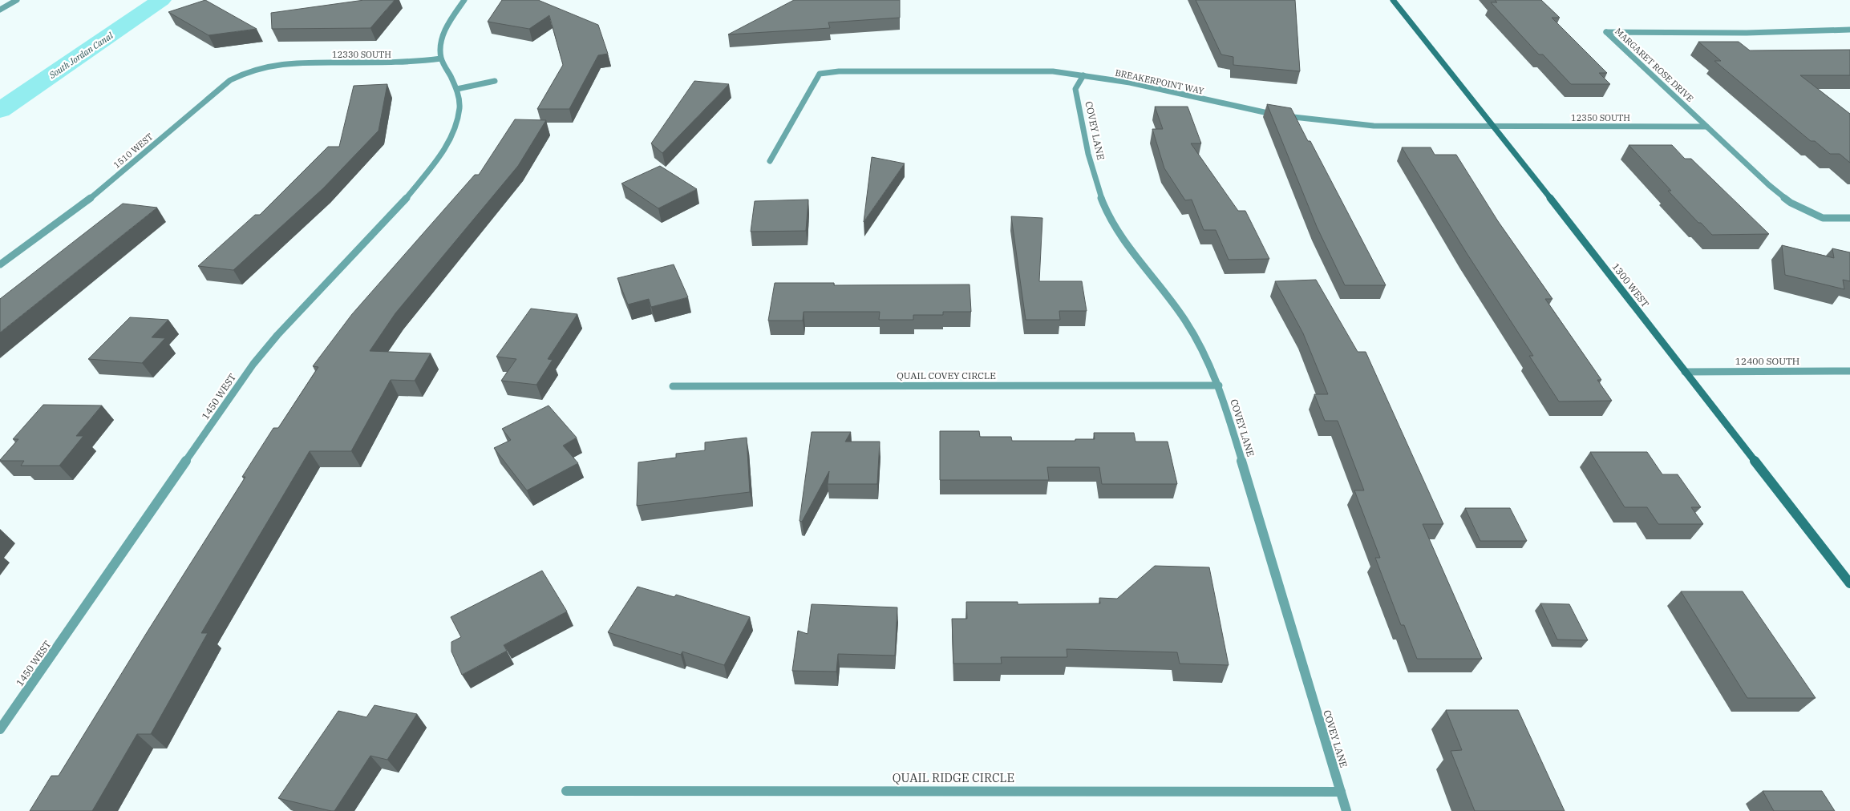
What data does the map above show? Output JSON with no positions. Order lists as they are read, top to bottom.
{
  "streets": {
    "street": [
      "12330 SOUTH",
      "MARGARET ROSE DRIVE",
      "BREAKERPOINT WAY",
      "12350 SOUTH",
      "COVEY LANE",
      "1510 WEST",
      "1300 WEST",
      "12400 SOUTH",
      "QUAIL COVEY CIRCLE",
      "1450 WEST",
      "QUAIL RIDGE CIRCLE"
    ]
  },
  "crossings": [
    ["12330 SOUTH", "1510 WEST"],
    ["12330 SOUTH", "1450 WEST"],
    ["MARGARET ROSE DRIVE", "12350 SOUTH"],
    ["BREAKERPOINT WAY", "12350 SOUTH"],
    ["BREAKERPOINT WAY", "COVEY LANE"],
    ["BREAKERPOINT WAY", "1300 WEST"],
    ["12350 SOUTH", "1300 WEST"],
    ["COVEY LANE", "QUAIL COVEY CIRCLE"],
    ["COVEY LANE", "QUAIL RIDGE CIRCLE"],
    ["1300 WEST", "12400 SOUTH"]
  ],
  "water": ["South Jordan Canal"]
}
